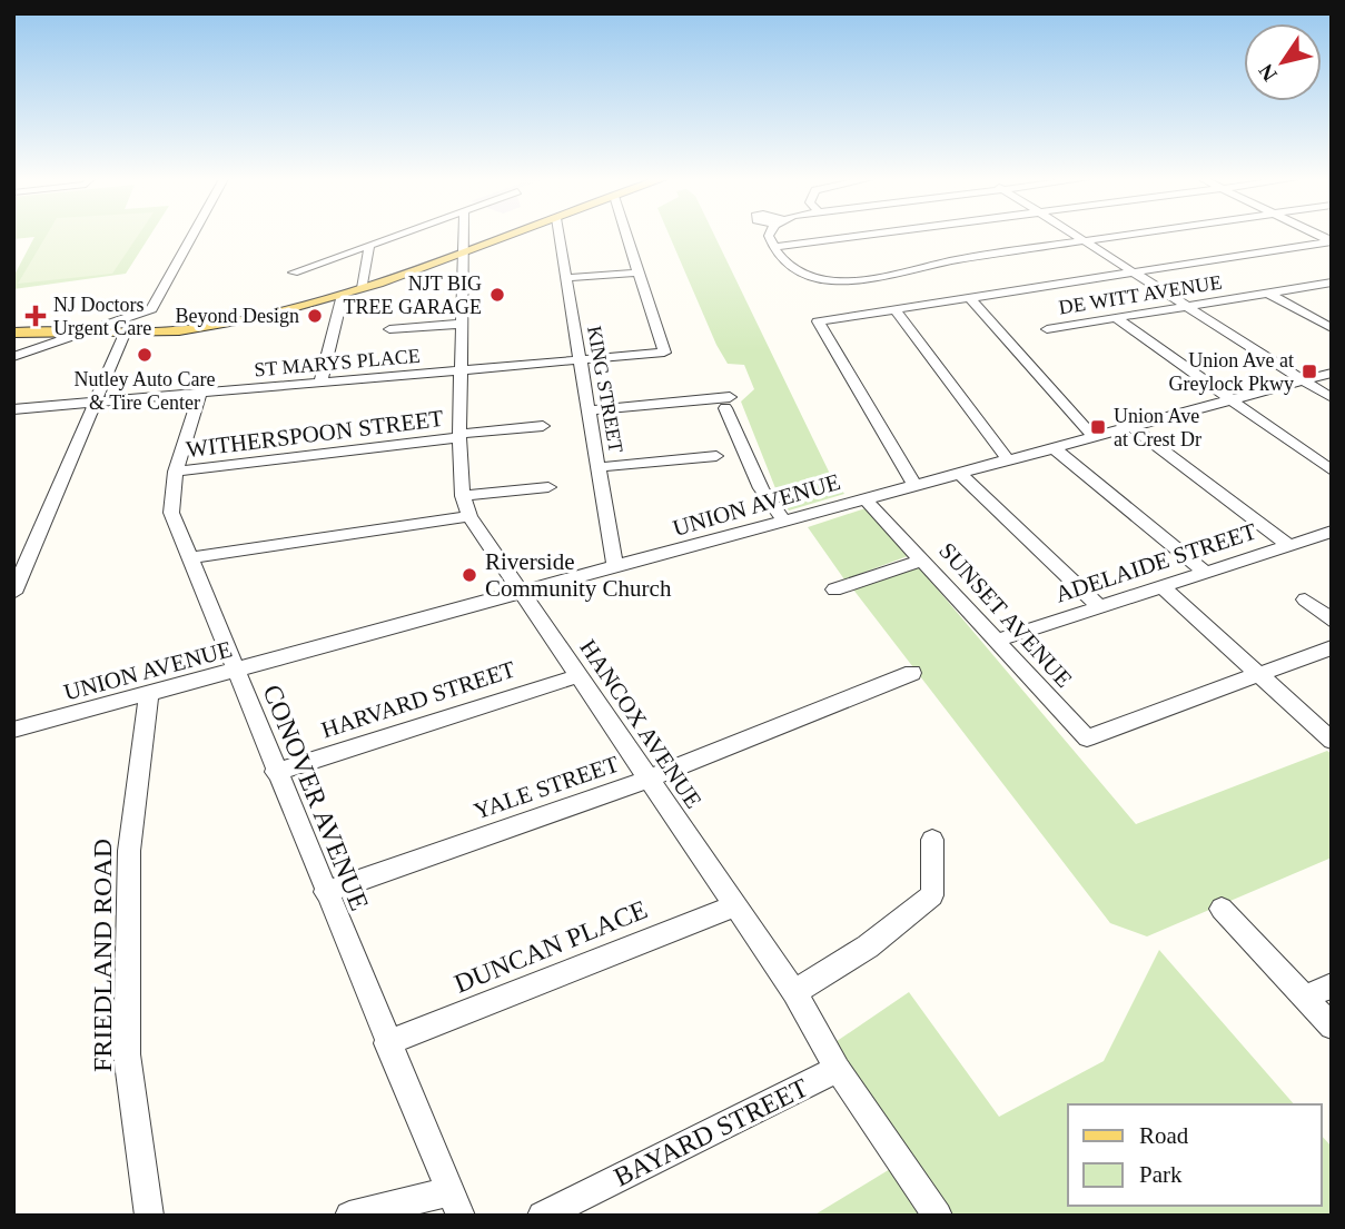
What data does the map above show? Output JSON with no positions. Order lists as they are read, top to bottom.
{
  "streets": {
    "street": [
      "DE WITT AVENUE",
      "ST MARYS PLACE",
      "KING STREET",
      "WITHERSPOON STREET",
      "UNION AVENUE",
      "ADELAIDE STREET",
      "SUNSET AVENUE",
      "HARVARD STREET",
      "HANCOX AVENUE",
      "YALE STREET",
      "CONOVER AVENUE",
      "DUNCAN PLACE",
      "FRIEDLAND ROAD",
      "BAYARD STREET"
    ]
  },
  "crossings": [
    ["ST MARYS PLACE", "KING STREET"],
    ["ST MARYS PLACE", "HANCOX AVENUE"],
    ["ST MARYS PLACE", "CONOVER AVENUE"],
    ["KING STREET", "UNION AVENUE"],
    ["WITHERSPOON STREET", "HANCOX AVENUE"],
    ["WITHERSPOON STREET", "CONOVER AVENUE"],
    ["UNION AVENUE", "SUNSET AVENUE"],
    ["UNION AVENUE", "HANCOX AVENUE"],
    ["UNION AVENUE", "CONOVER AVENUE"],
    ["UNION AVENUE", "FRIEDLAND ROAD"],
    ["ADELAIDE STREET", "SUNSET AVENUE"],
    ["HARVARD STREET", "HANCOX AVENUE"],
    ["HARVARD STREET", "CONOVER AVENUE"],
    ["HANCOX AVENUE", "YALE STREET"],
    ["HANCOX AVENUE", "DUNCAN PLACE"],
    ["HANCOX AVENUE", "BAYARD STREET"],
    ["YALE STREET", "CONOVER AVENUE"],
    ["CONOVER AVENUE", "DUNCAN PLACE"]
  ],
  "places": {
    "other": [
      "NJT BIG TREE GARAGE",
      "Beyond Design",
      "Nutley Auto Care & Tire Center",
      "Riverside Community Church"
    ],
    "health": ["NJ Doctors Urgent Care"],
    "transit": ["Union Ave at Greylock Pkwy", "Union Ave at Crest Dr"]
  },
  "legend": ["Road", "Park"],
  "north": "bottom left"
}
